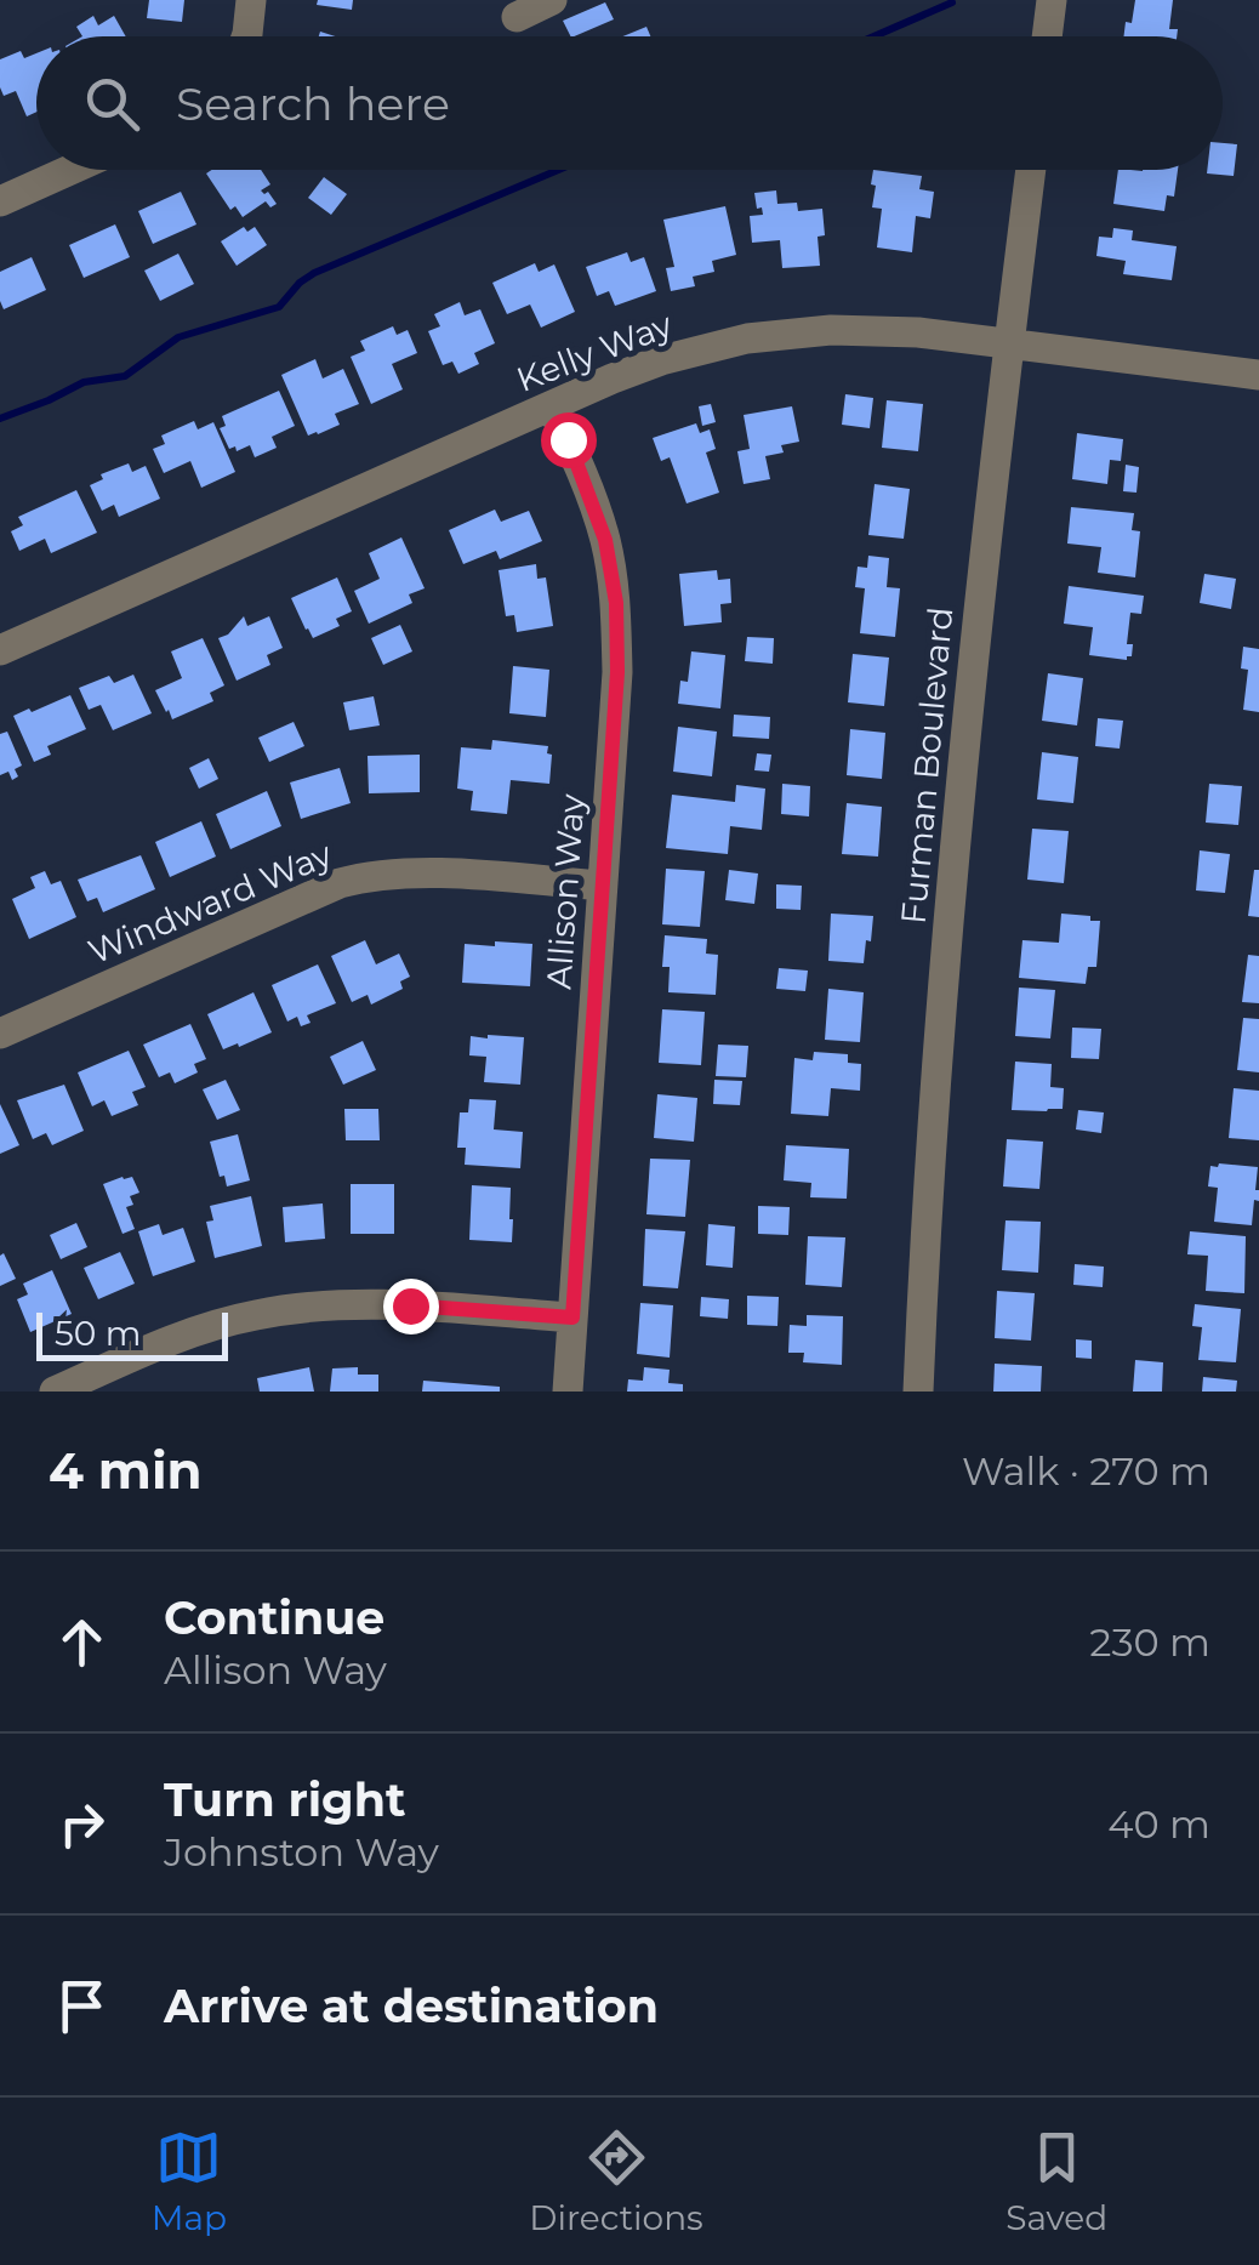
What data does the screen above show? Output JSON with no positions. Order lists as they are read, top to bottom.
{
  "streets": {
    "street": [
      "Kelly Way",
      "Furman Boulevard",
      "Allison Way",
      "Windward Way"
    ]
  },
  "crossings": [
    ["Kelly Way", "Furman Boulevard"],
    ["Kelly Way", "Allison Way"],
    ["Allison Way", "Windward Way"]
  ],
  "scale_bar": "50 m",
  "page": {
    "search": "Search here",
    "scale": "50 m",
    "heading": ["4 min", "Walk · 270 m"],
    "list": [
      ["Continue", "Allison Way", "230 m"],
      ["Turn right", "Johnston Way", "40 m"],
      "Arrive at destination"
    ],
    "nav": ["Map", "Directions", "Saved"]
  }
}
